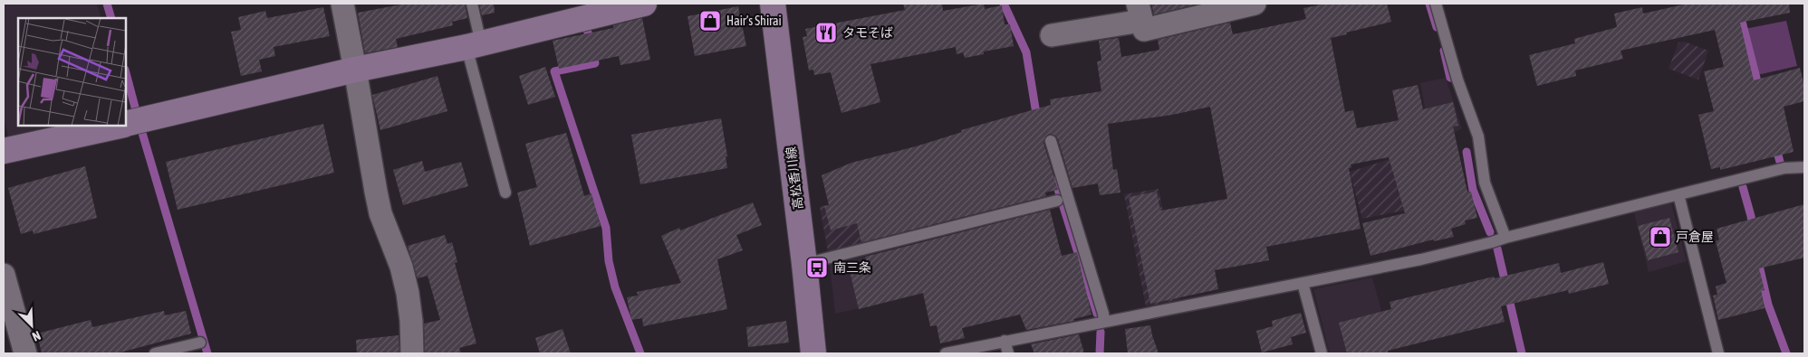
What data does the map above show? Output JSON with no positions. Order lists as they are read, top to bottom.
{
  "streets": {
    "street": ["高松香川線"]
  },
  "places": {
    "shop": ["Hair’s Shirai", "戸倉屋"],
    "restaurant": ["タモそば"],
    "bus stop": ["南三条"]
  },
  "north": "bottom right"
}
